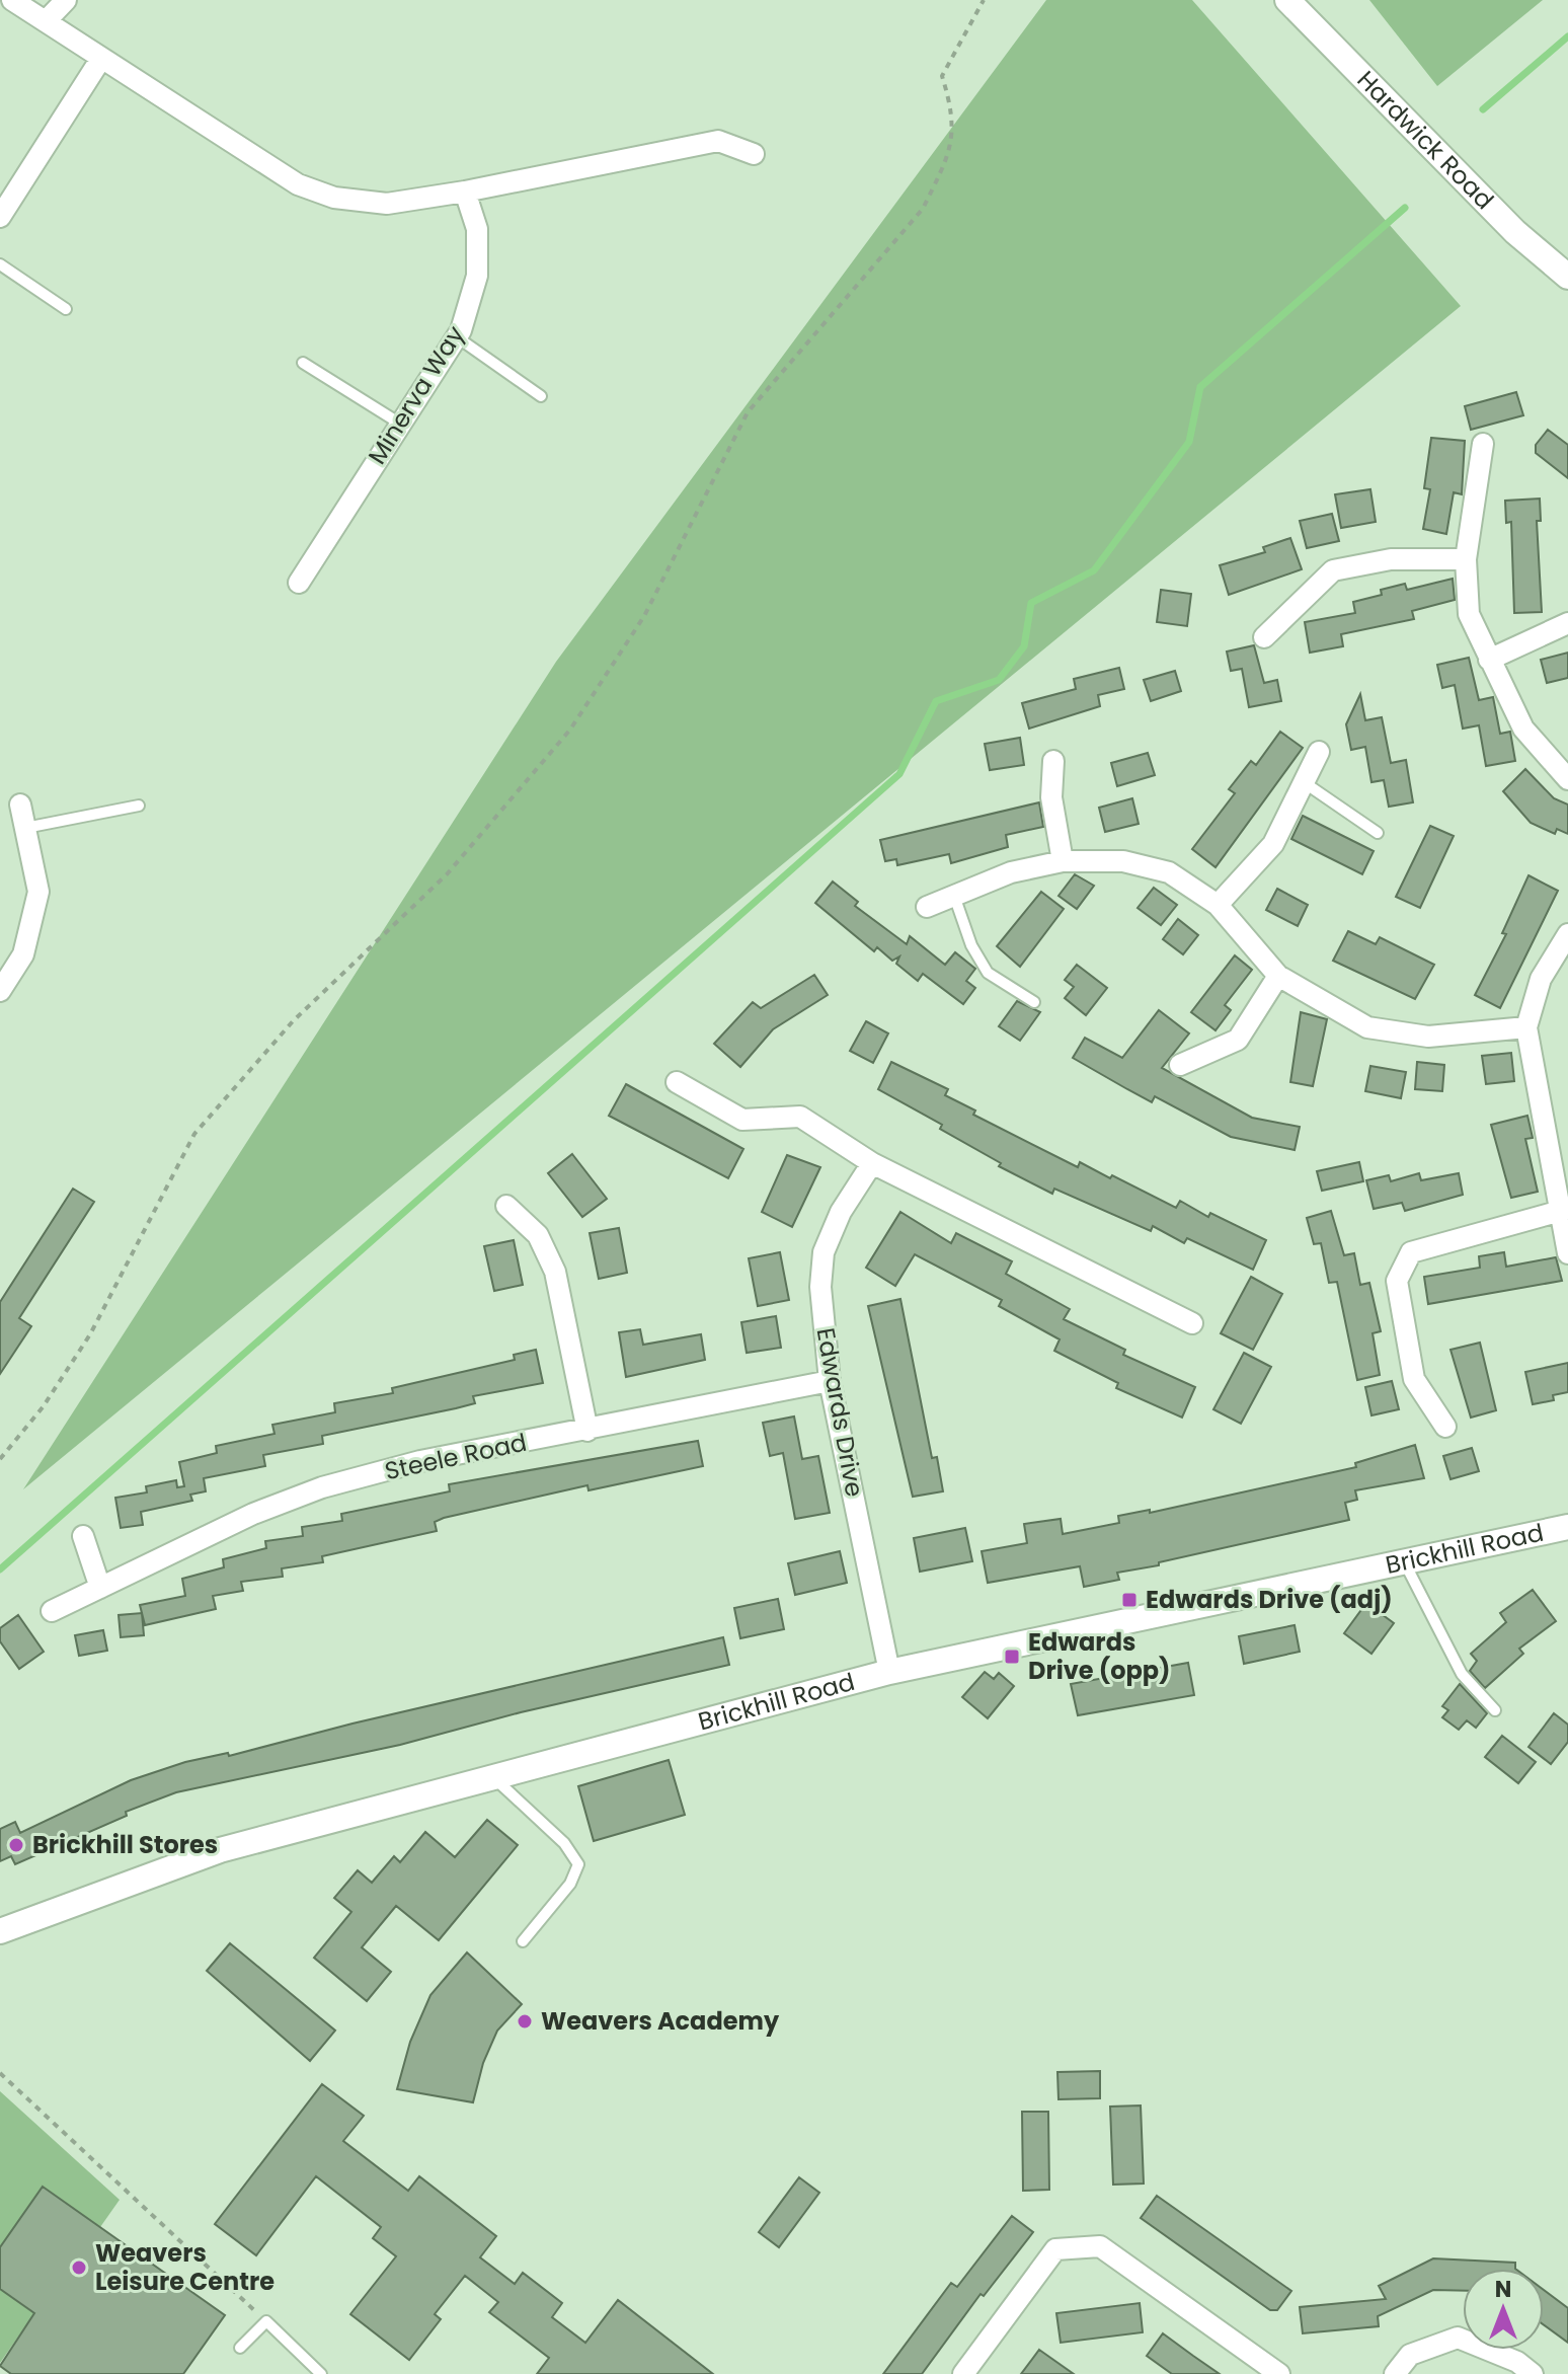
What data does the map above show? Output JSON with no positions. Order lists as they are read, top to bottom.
{
  "streets": {
    "street": [
      "Hardwick Road",
      "Minerva Way",
      "Edwards Drive",
      "Steele Road",
      "Brickhill Road"
    ]
  },
  "crossings": [
    ["Edwards Drive", "Steele Road"],
    ["Edwards Drive", "Brickhill Road"]
  ],
  "places": {
    "transit": ["Edwards Drive (adj)", "Edwards Drive (opp)"],
    "other": ["Brickhill Stores", "Weavers Academy", "Weavers Leisure Centre"]
  },
  "north": "top"
}
